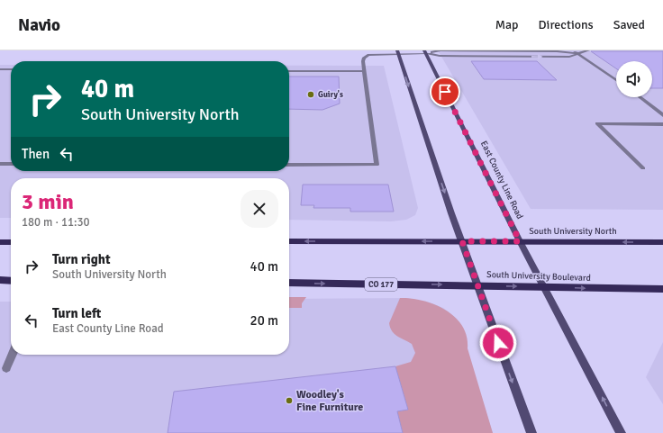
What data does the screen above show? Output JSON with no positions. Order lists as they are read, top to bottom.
{
  "streets": {
    "main road": [
      "East County Line Road",
      "South University North",
      "South University Boulevard",
      "CO 177"
    ]
  },
  "crossings": [
    ["East County Line Road", "South University North"],
    ["East County Line Road", "South University Boulevard"]
  ],
  "one_way": ["East County Line Road", "South University North"],
  "places": ["Guiry's", "Woodley's Fine Furniture"],
  "page": {
    "header": "Navio",
    "nav": ["Map", "Directions", "Saved"],
    "turn": ["40 m", "South University North"],
    "then": "Then",
    "heading": ["3 min", "180 m · 11:30"],
    "list": [
      {
        "name": "Turn right",
        "note": "South University North",
        "value": "40 m"
      },
      {
        "name": "Turn left",
        "note": "East County Line Road",
        "value": "20 m"
      }
    ]
  }
}
